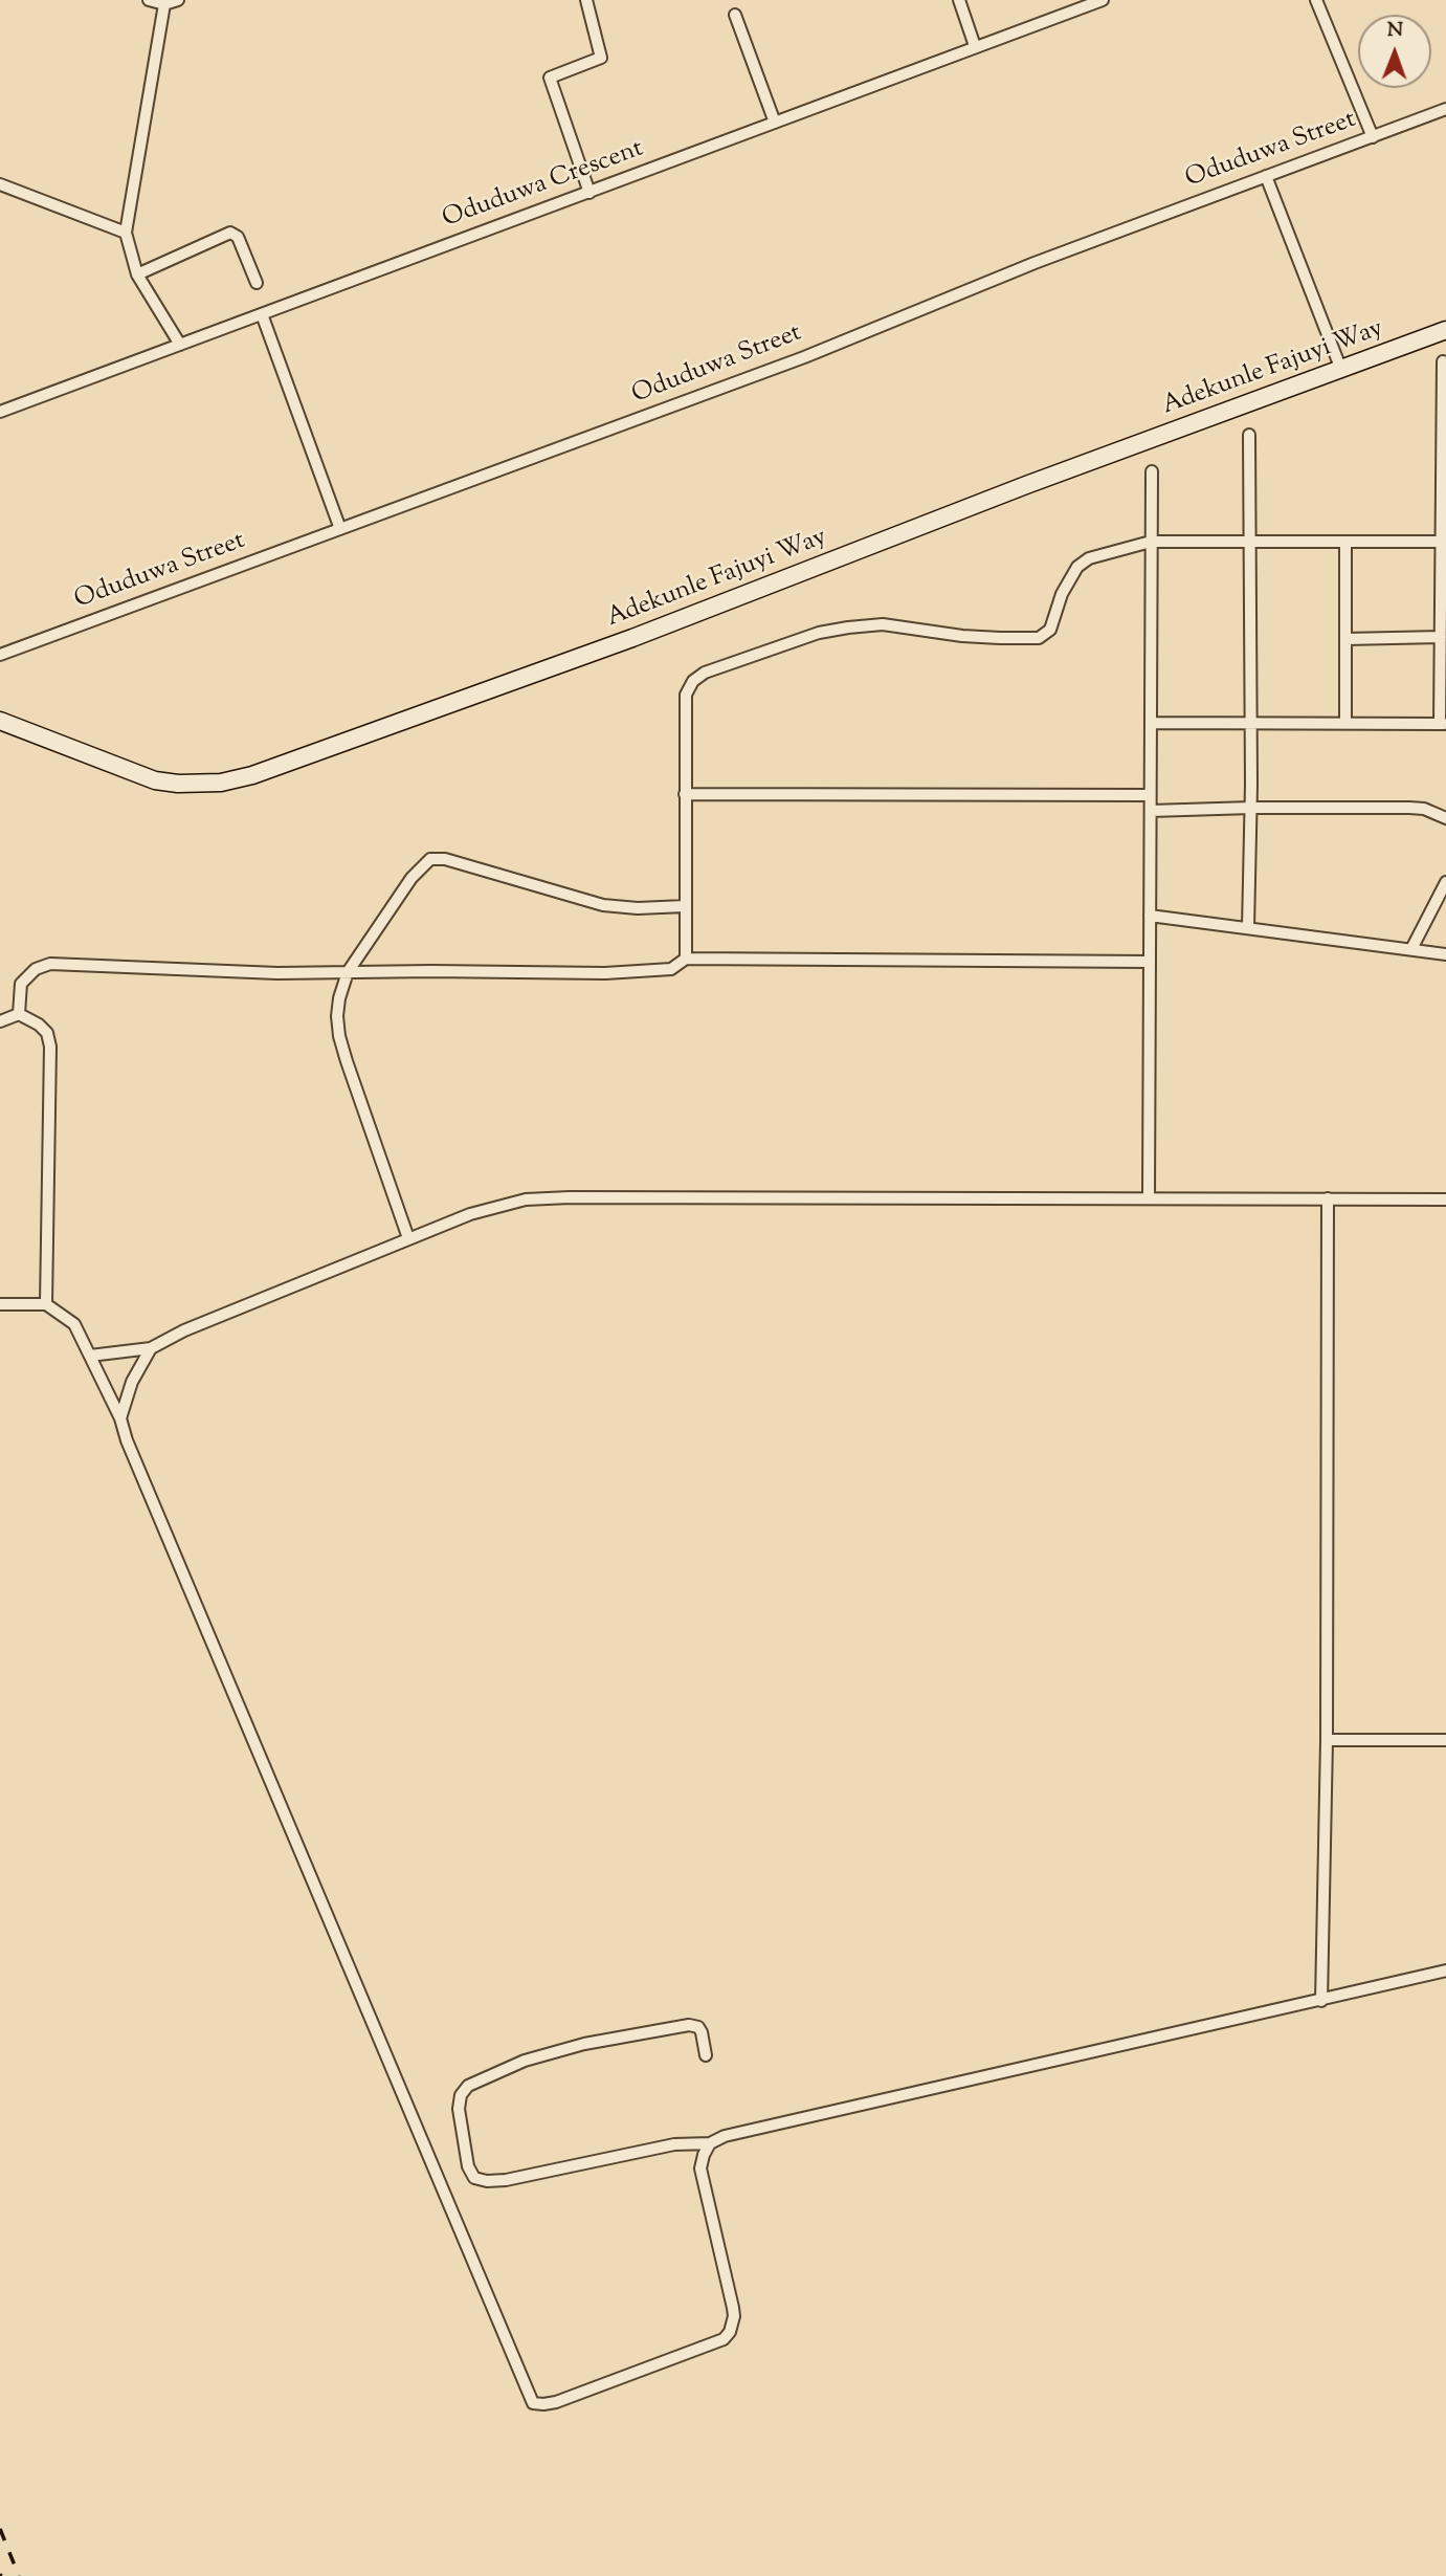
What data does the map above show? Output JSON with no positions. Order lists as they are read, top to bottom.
{
  "streets": {
    "street": ["Oduduwa Street", "Oduduwa Crescent", "Adekunle Fajuyi Way"]
  },
  "north": "top"
}
